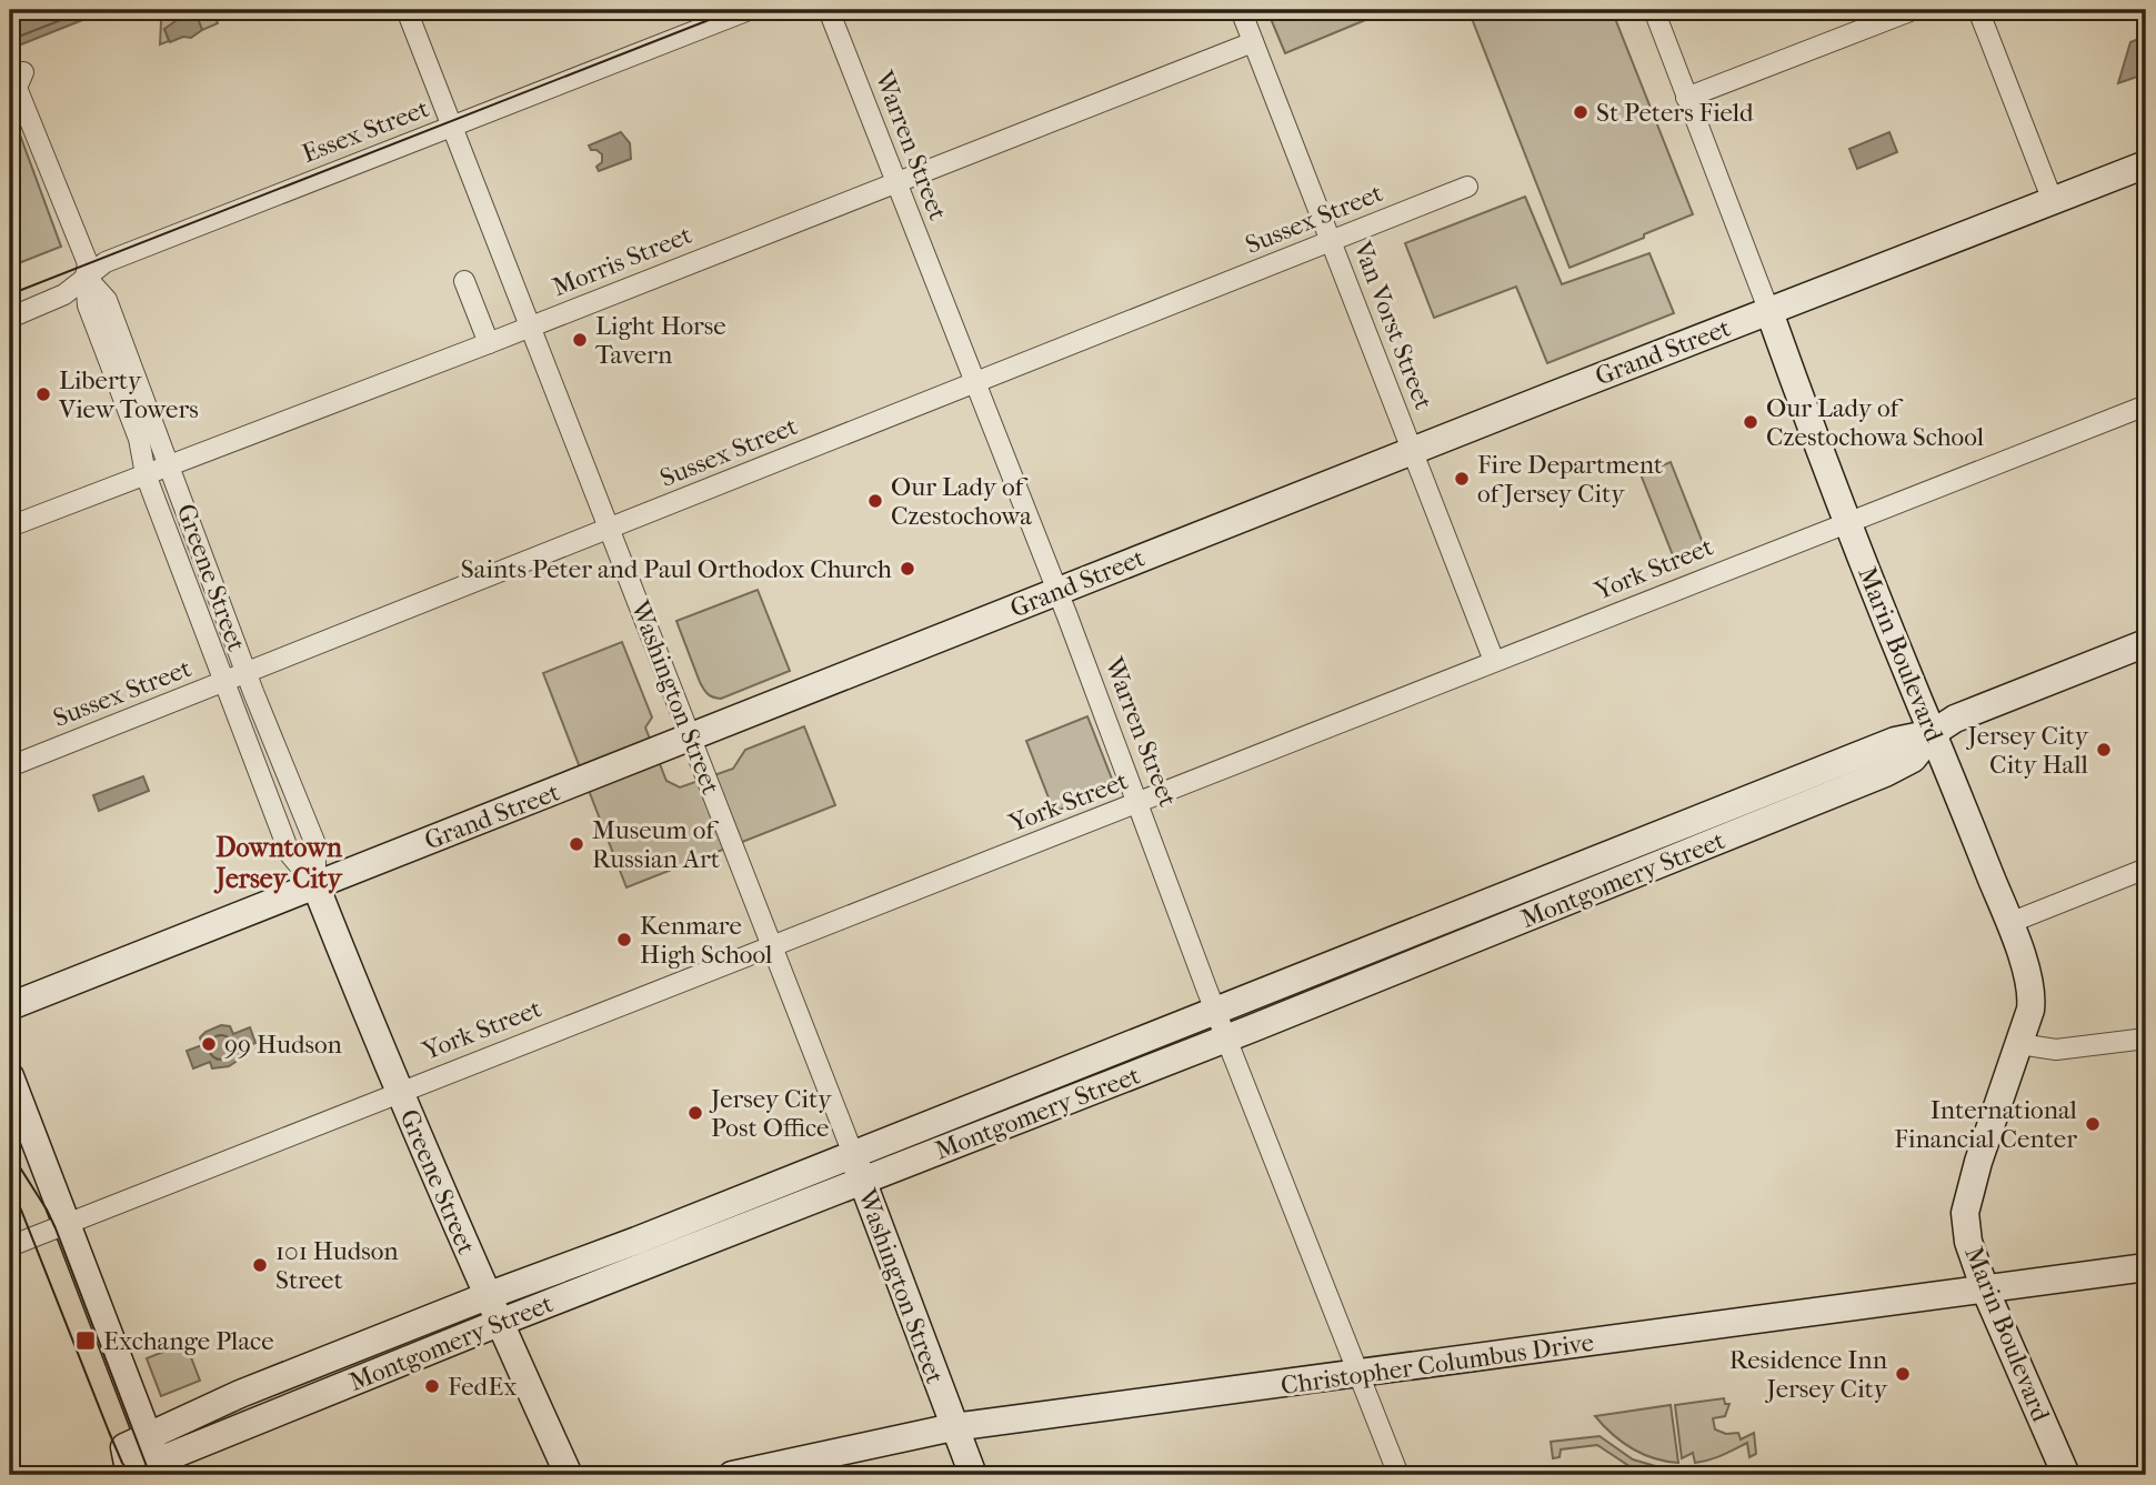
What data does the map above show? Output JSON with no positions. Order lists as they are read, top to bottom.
{
  "streets": {
    "street": [
      "Essex Street",
      "Warren Street",
      "Sussex Street",
      "Morris Street",
      "Van Vorst Street",
      "Grand Street",
      "York Street",
      "Greene Street",
      "Marin Boulevard",
      "Washington Street",
      "Montgomery Street",
      "Christopher Columbus Drive"
    ]
  },
  "crossings": [
    ["Essex Street", "Greene Street"],
    ["Essex Street", "Washington Street"],
    ["Warren Street", "Sussex Street"],
    ["Warren Street", "Morris Street"],
    ["Warren Street", "Grand Street"],
    ["Warren Street", "York Street"],
    ["Warren Street", "Montgomery Street"],
    ["Warren Street", "Christopher Columbus Drive"],
    ["Sussex Street", "Van Vorst Street"],
    ["Sussex Street", "Greene Street"],
    ["Sussex Street", "Washington Street"],
    ["Morris Street", "Van Vorst Street"],
    ["Morris Street", "Greene Street"],
    ["Morris Street", "Washington Street"],
    ["Van Vorst Street", "Grand Street"],
    ["Van Vorst Street", "York Street"],
    ["Grand Street", "Greene Street"],
    ["Grand Street", "Marin Boulevard"],
    ["Grand Street", "Washington Street"],
    ["York Street", "Greene Street"],
    ["York Street", "Marin Boulevard"],
    ["York Street", "Washington Street"],
    ["Greene Street", "Montgomery Street"],
    ["Marin Boulevard", "Montgomery Street"],
    ["Marin Boulevard", "Christopher Columbus Drive"],
    ["Washington Street", "Montgomery Street"],
    ["Washington Street", "Christopher Columbus Drive"]
  ],
  "districts": ["Downtown Jersey City"],
  "places": {
    "other": [
      "St Peters Field",
      "Light Horse Tavern",
      "Liberty View Towers",
      "Our Lady of Czestochowa School",
      "Fire Department of Jersey City",
      "Our Lady of Czestochowa",
      "Saints Peter and Paul Orthodox Church",
      "Jersey City City Hall",
      "Museum of Russian Art",
      "Kenmare High School",
      "99 Hudson",
      "Jersey City Post Office",
      "International Financial Center",
      "101 Hudson Street",
      "Residence Inn Jersey City",
      "FedEx"
    ],
    "transit": ["Exchange Place"]
  }
}
